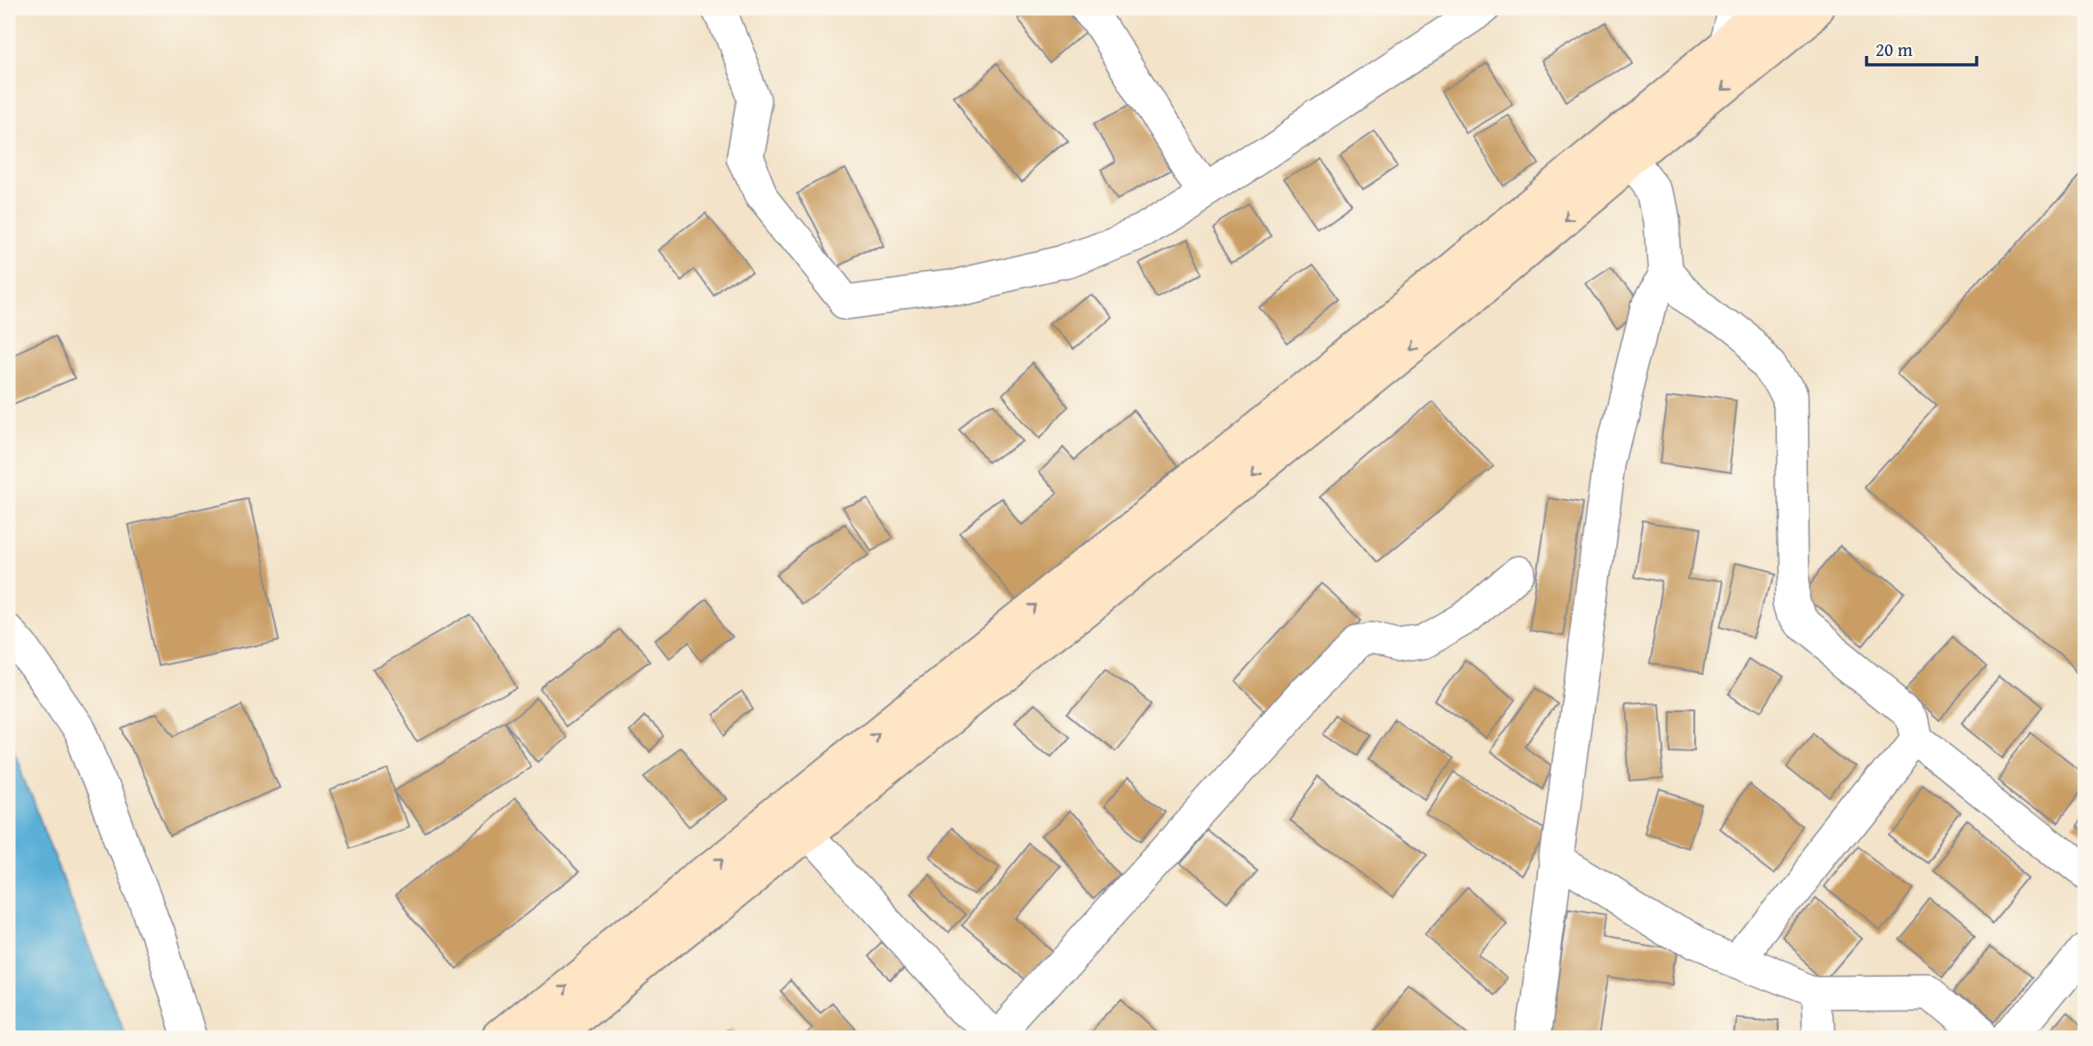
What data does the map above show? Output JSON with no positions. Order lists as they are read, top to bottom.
{
  "scale_bar": "20 m"
}
